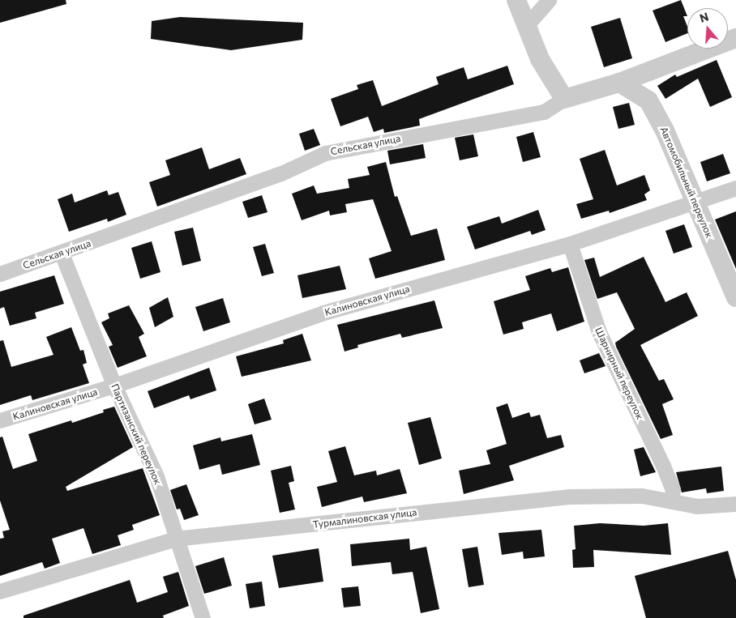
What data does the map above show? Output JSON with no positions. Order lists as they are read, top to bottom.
{
  "streets": {
    "street": [
      "Сельская улица",
      "Автомобильный переулок",
      "Калиновская улица",
      "Шарнирный переулок",
      "Партизанский переулок",
      "Турмалиновская улица"
    ]
  },
  "crossings": [
    ["Сельская улица", "Автомобильный переулок"],
    ["Сельская улица", "Партизанский переулок"],
    ["Автомобильный переулок", "Калиновская улица"],
    ["Калиновская улица", "Шарнирный переулок"],
    ["Калиновская улица", "Партизанский переулок"],
    ["Шарнирный переулок", "Турмалиновская улица"],
    ["Партизанский переулок", "Турмалиновская улица"]
  ],
  "north": "top"
}
